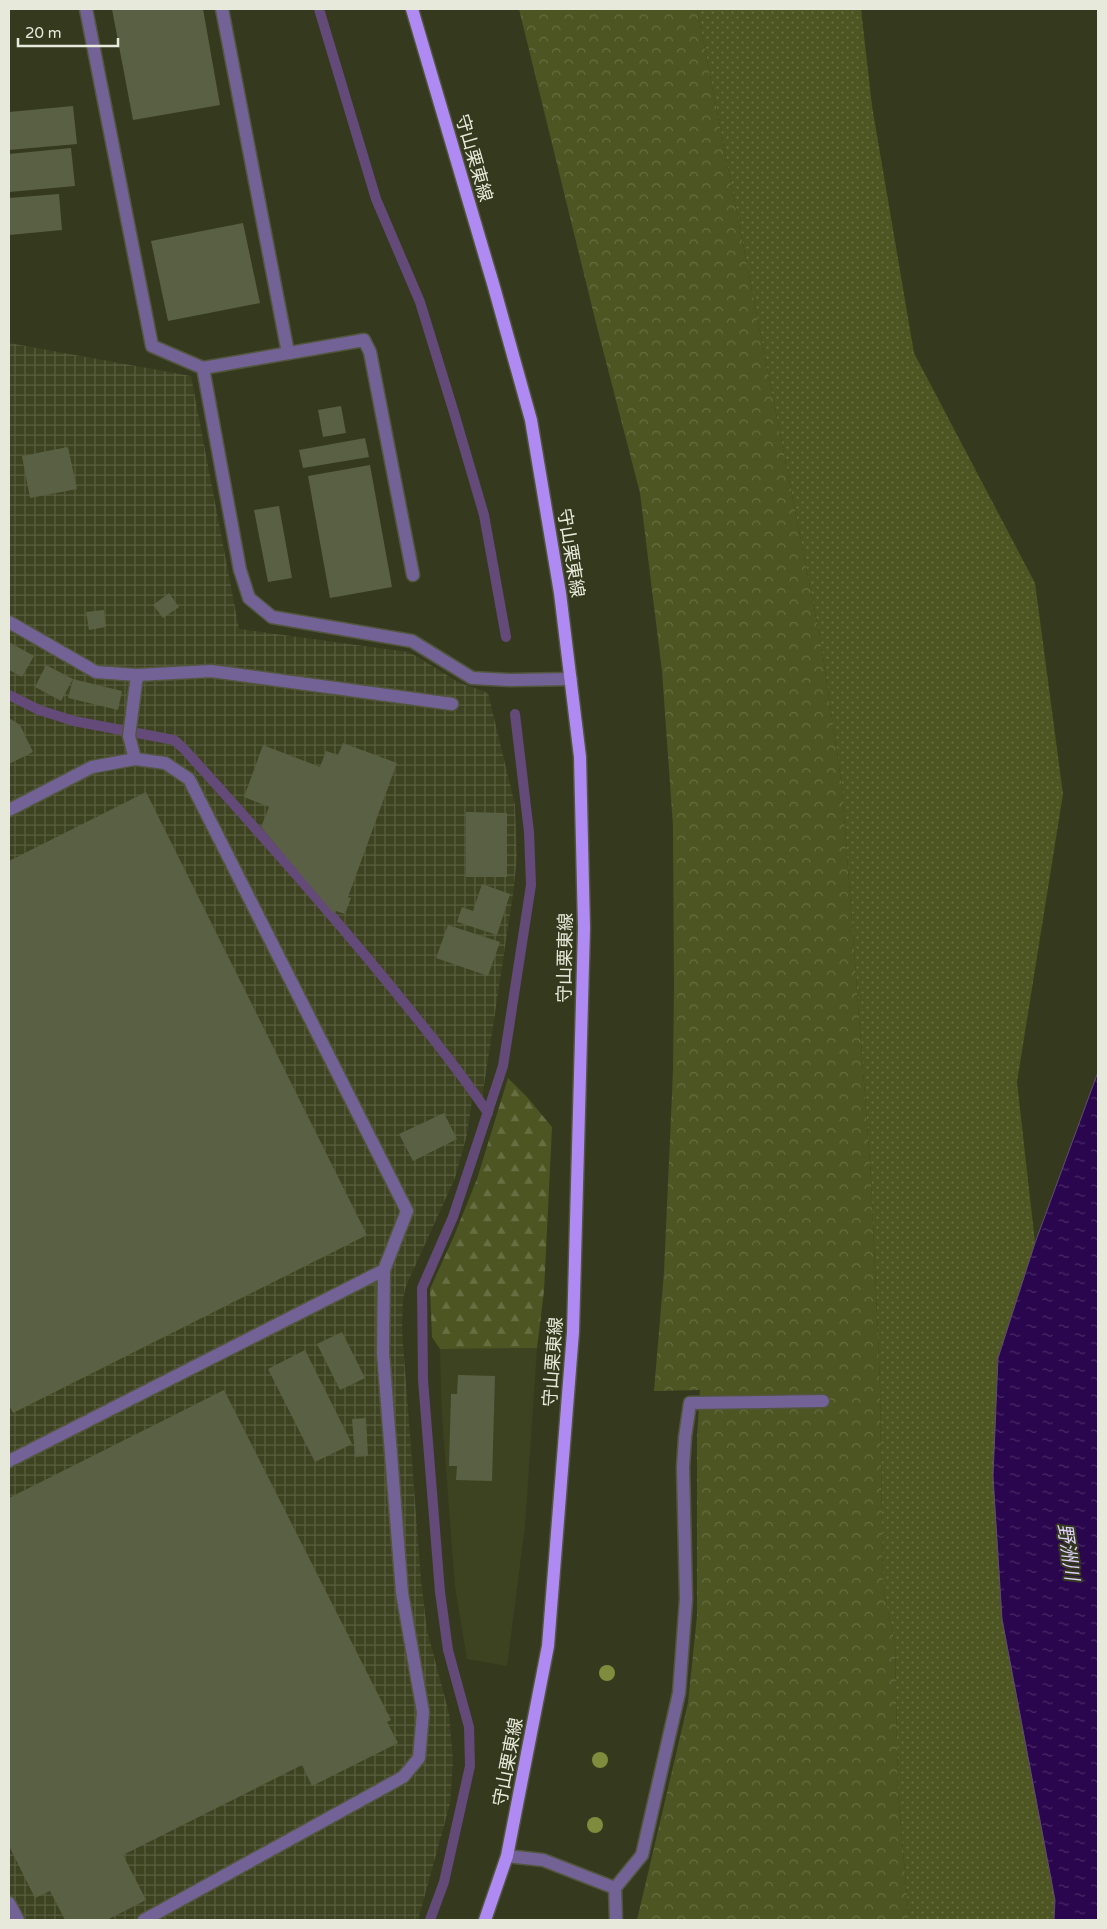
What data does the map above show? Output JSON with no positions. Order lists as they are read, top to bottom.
{
  "streets": {
    "main road": ["守山栗東線"]
  },
  "water": ["野洲川"],
  "scale_bar": "20 m"
}
